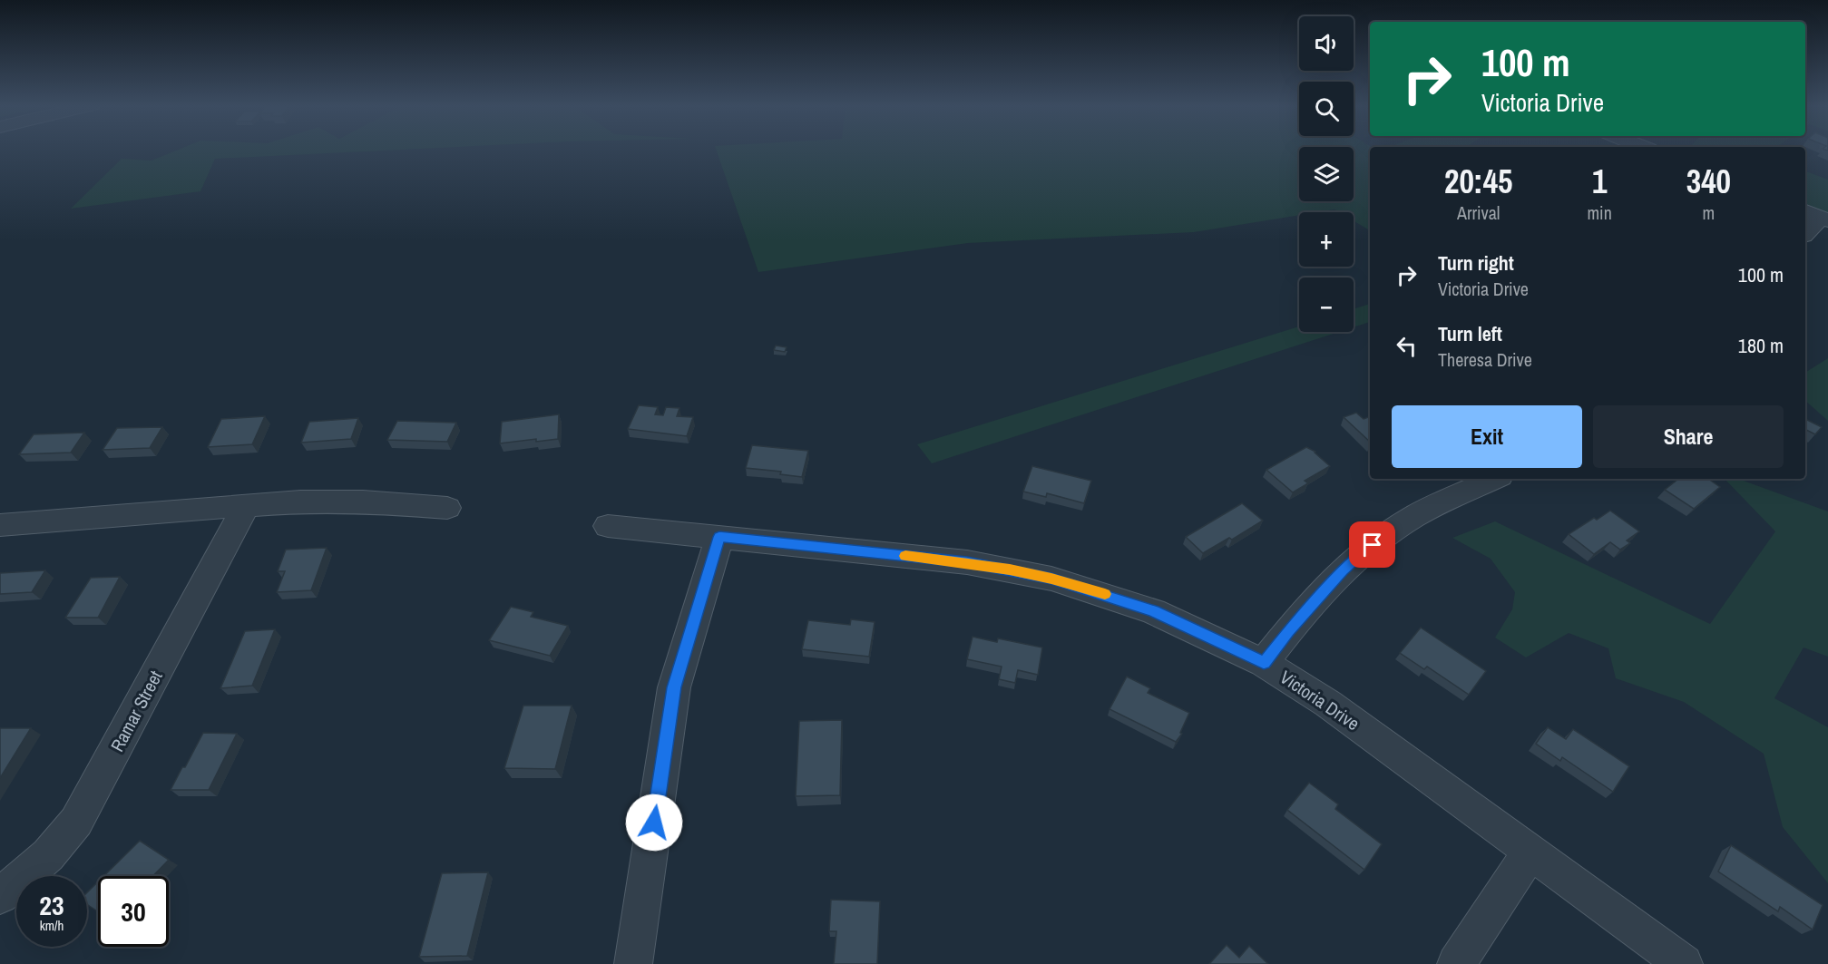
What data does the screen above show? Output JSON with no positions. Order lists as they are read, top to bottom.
{
  "streets": {
    "street": ["Victoria Drive", "Ramar Street"]
  },
  "page": {
    "map_buttons": ["+", "−"],
    "turn": ["100 m", "Victoria Drive"],
    "eta": [
      "20:45",
      "Arrival",
      "1",
      "min",
      "340",
      "m"
    ],
    "list": [
      {
        "name": "Turn right",
        "note": "Victoria Drive",
        "value": "100 m"
      },
      {
        "name": "Turn left",
        "note": "Theresa Drive",
        "value": "180 m"
      }
    ],
    "buttons": ["Exit", "Share"],
    "speed": "23 km/h",
    "limit": "30"
  }
}
